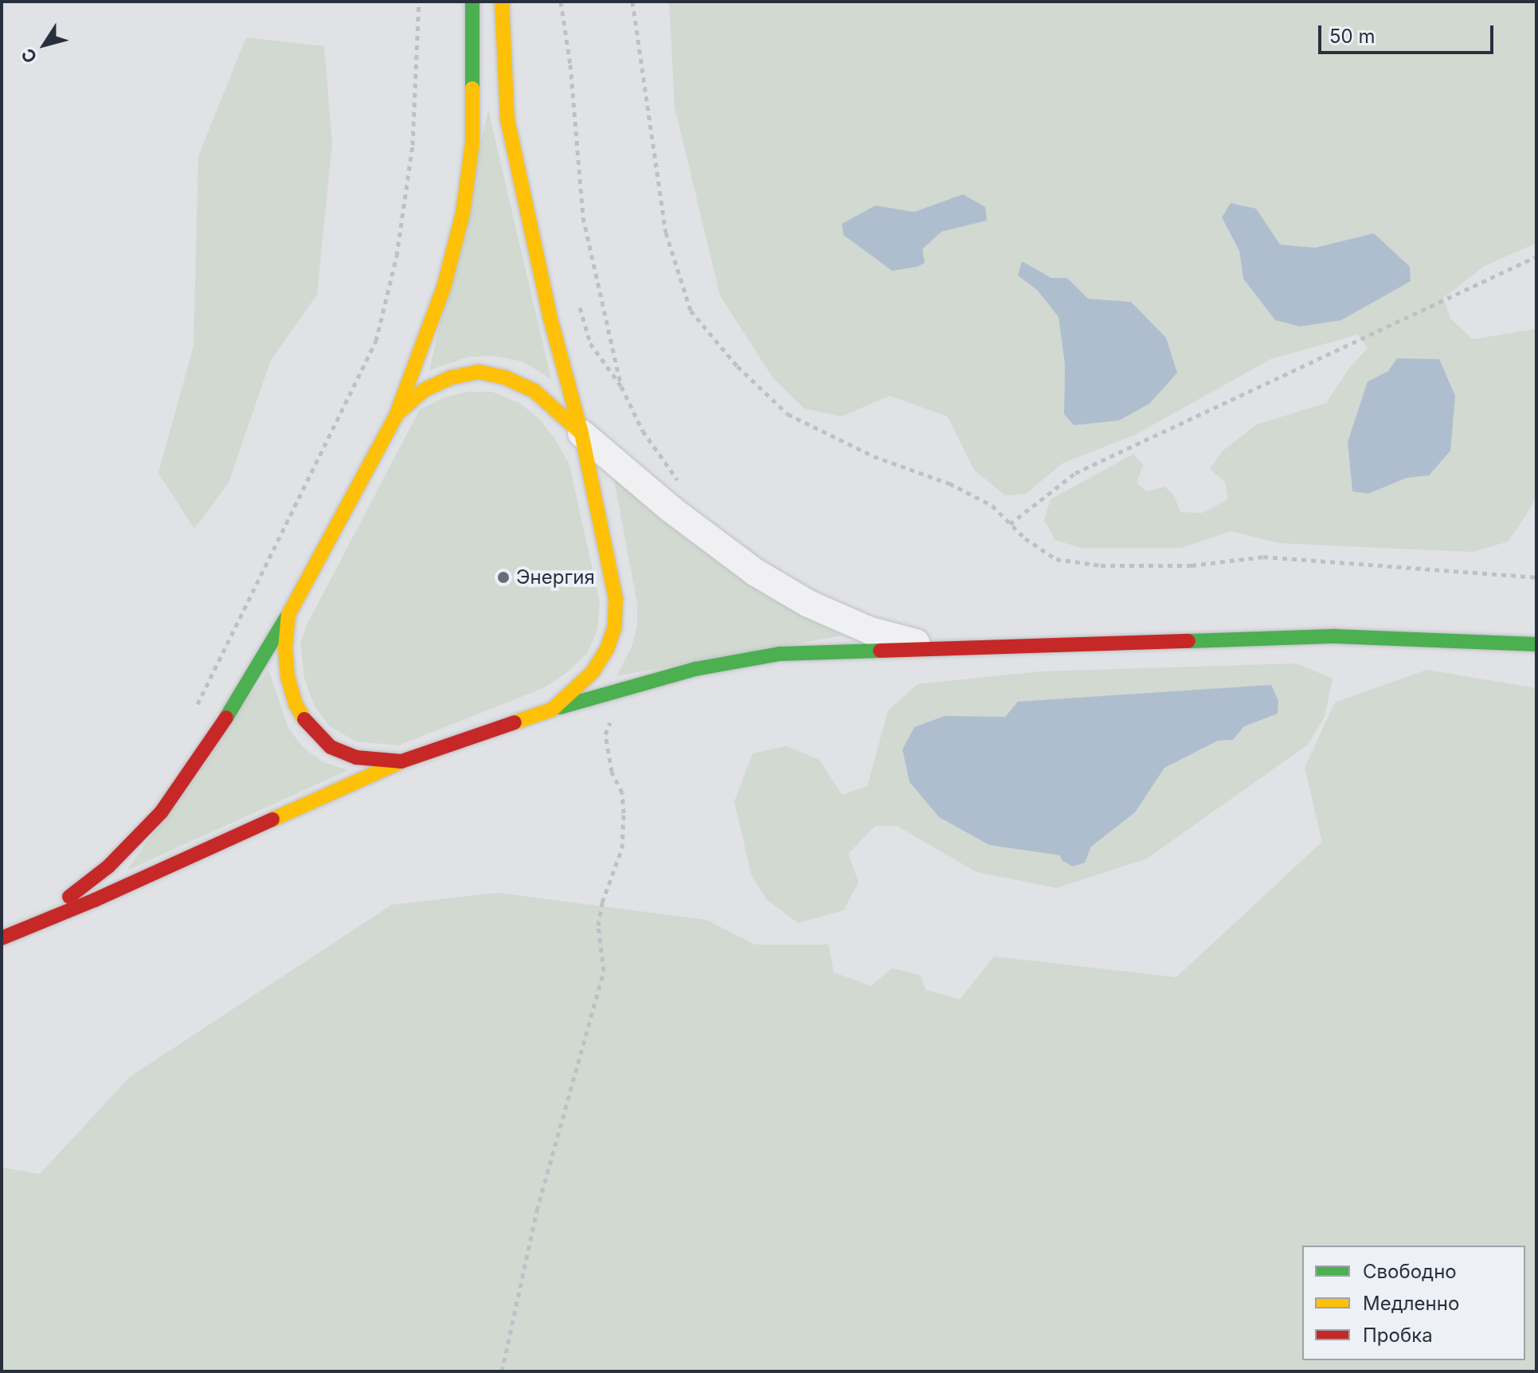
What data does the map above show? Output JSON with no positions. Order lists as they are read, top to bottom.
{
  "places": ["Энергия"],
  "legend": ["Свободно", "Медленно", "Пробка"],
  "scale_bar": "50 m",
  "north": "bottom left"
}
